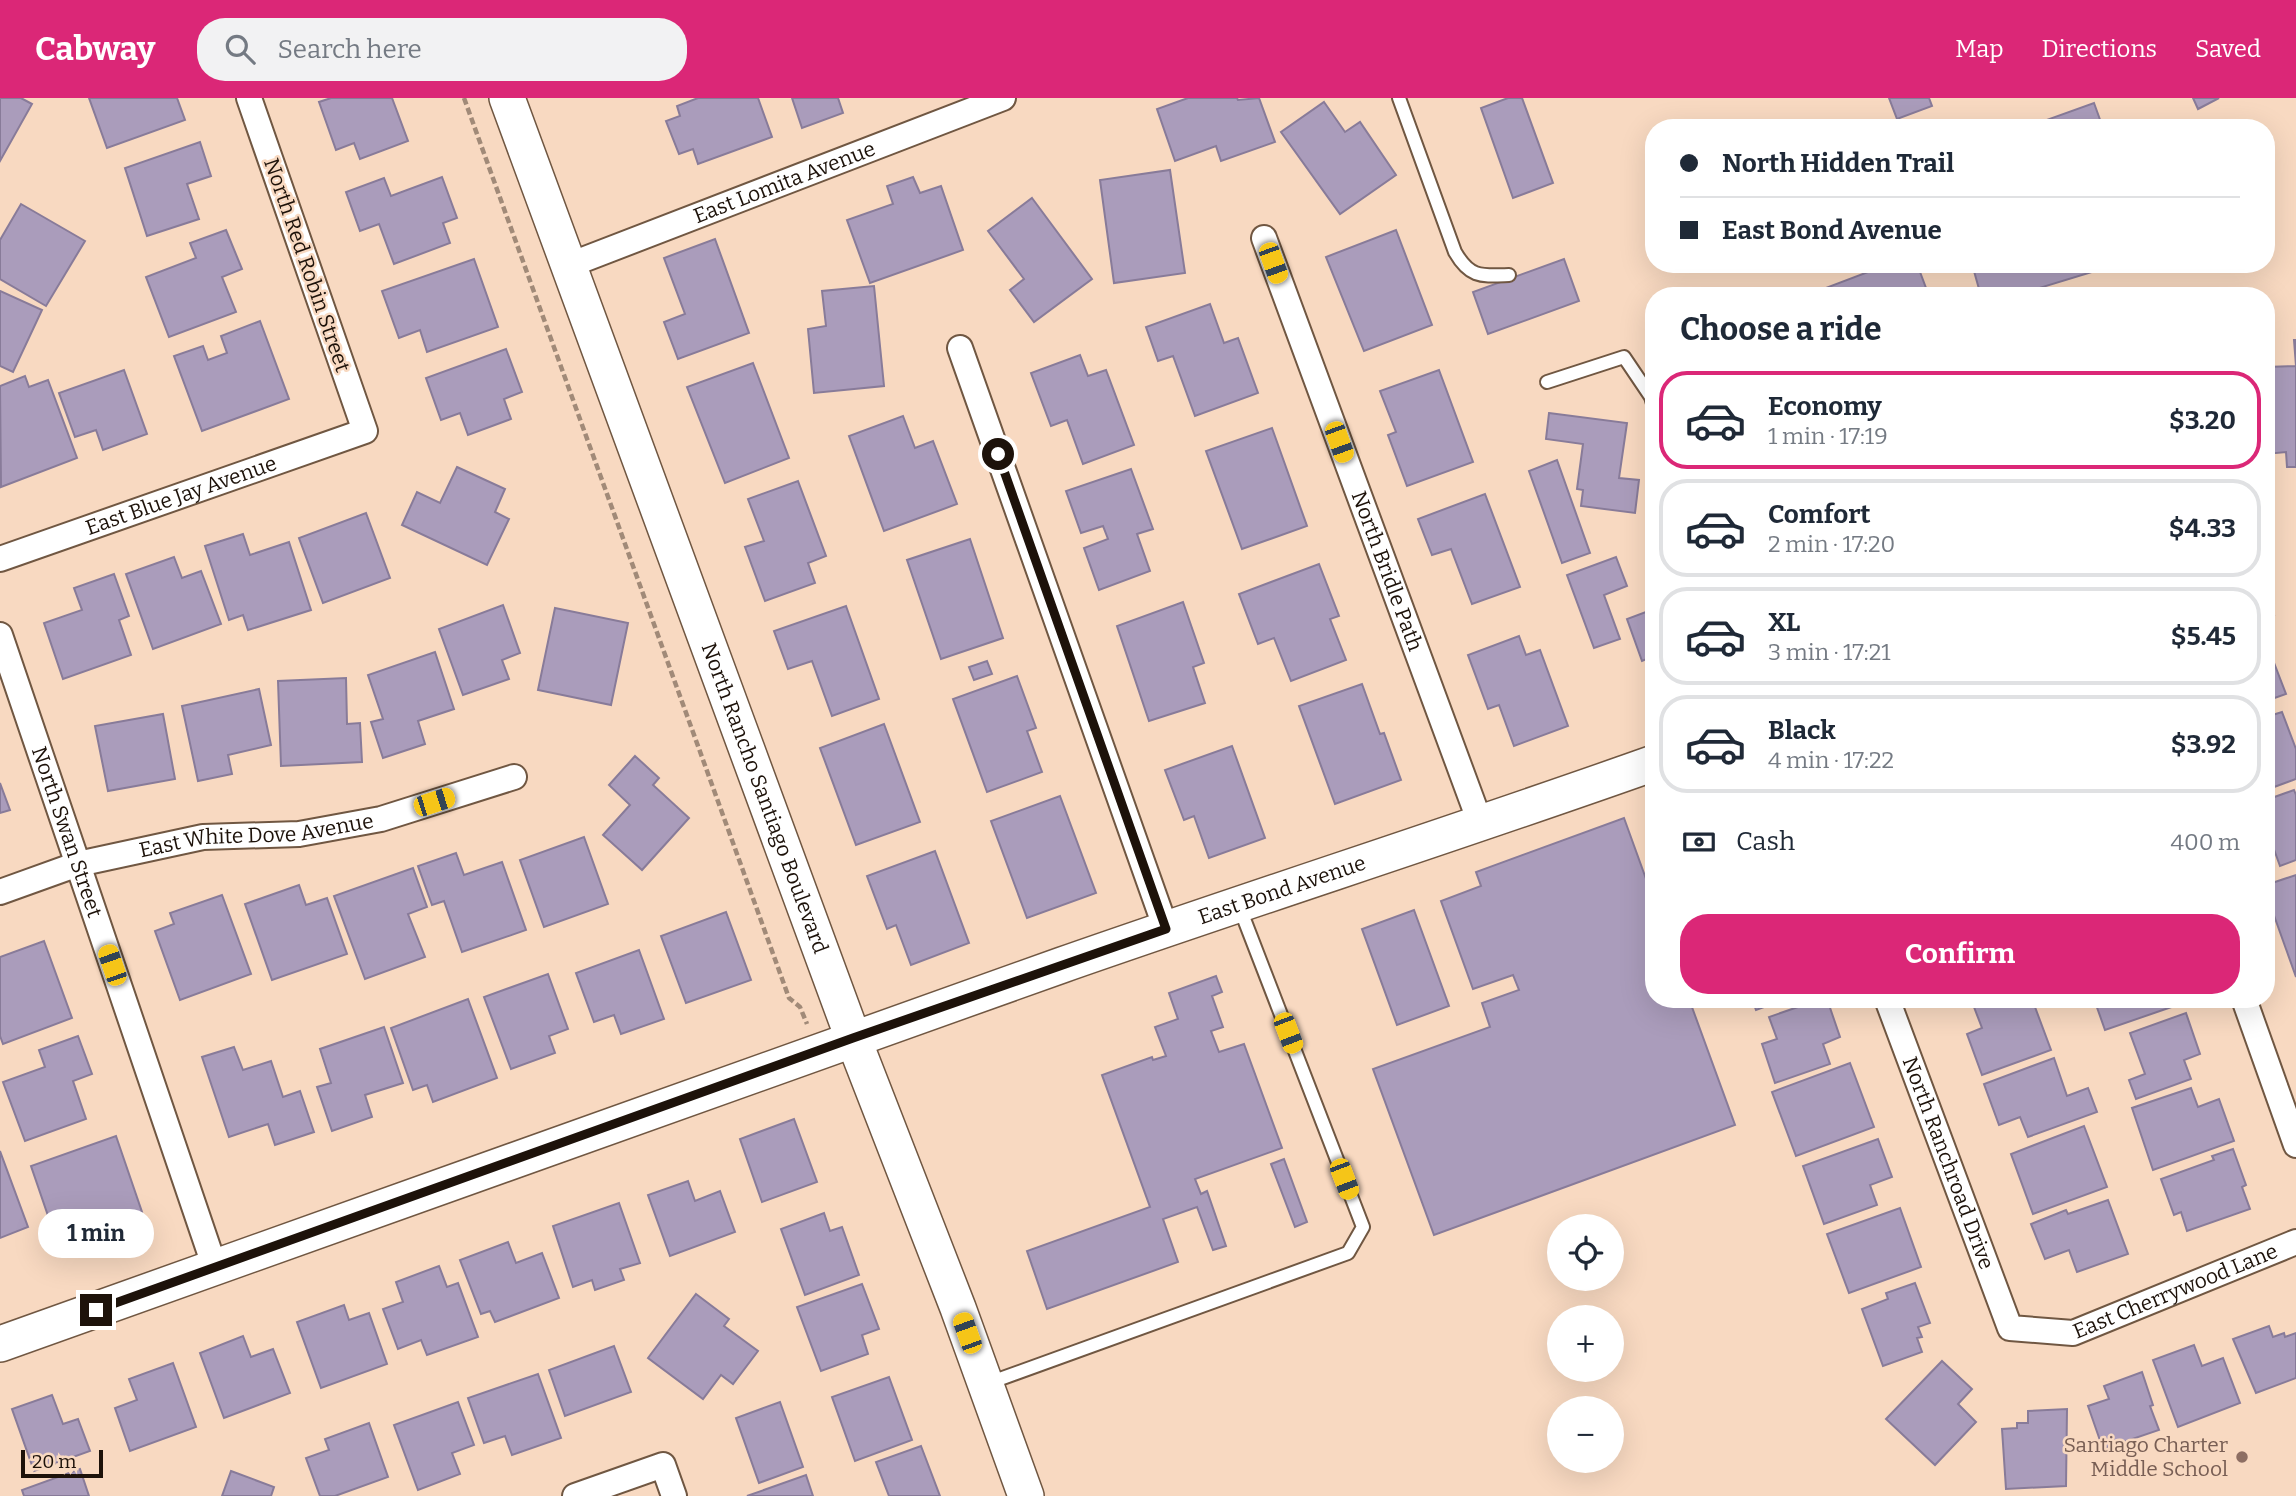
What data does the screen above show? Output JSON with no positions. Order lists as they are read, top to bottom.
{
  "streets": {
    "street": [
      "East Lomita Avenue",
      "North Red Robin Street",
      "East Blue Jay Avenue",
      "North Bridle Path",
      "North Rancho Santiago Boulevard",
      "North Swan Street",
      "East White Dove Avenue",
      "East Bond Avenue",
      "North Ranchroad Drive",
      "East Cherrywood Lane"
    ]
  },
  "crossings": [
    ["East Lomita Avenue", "North Rancho Santiago Boulevard"],
    ["North Red Robin Street", "East Blue Jay Avenue"],
    ["North Bridle Path", "East Bond Avenue"],
    ["North Rancho Santiago Boulevard", "East Bond Avenue"],
    ["North Swan Street", "East White Dove Avenue"],
    ["North Swan Street", "East Bond Avenue"],
    ["North Ranchroad Drive", "East Cherrywood Lane"]
  ],
  "places": ["Santiago Charter Middle School"],
  "scale_bar": "20 m",
  "page": {
    "header": "Cabway",
    "search": "Search here",
    "nav": ["Map", "Directions", "Saved"],
    "banner": ["North Hidden Trail", "East Bond Avenue"],
    "heading": "Choose a ride",
    "list": [
      {
        "name": "Economy",
        "note": "1 min · 17:19",
        "value": "$3.20"
      },
      {
        "name": "Comfort",
        "note": "2 min · 17:20",
        "value": "$4.33"
      },
      {
        "name": "XL",
        "note": "3 min · 17:21",
        "value": "$5.45"
      },
      {
        "name": "Black",
        "note": "4 min · 17:22",
        "value": "$3.92"
      }
    ],
    "pay": ["Cash", "400 m"],
    "buttons": "Confirm",
    "bubble": "1 min",
    "map_buttons": ["+", "−"],
    "scale": "20 m"
  }
}
